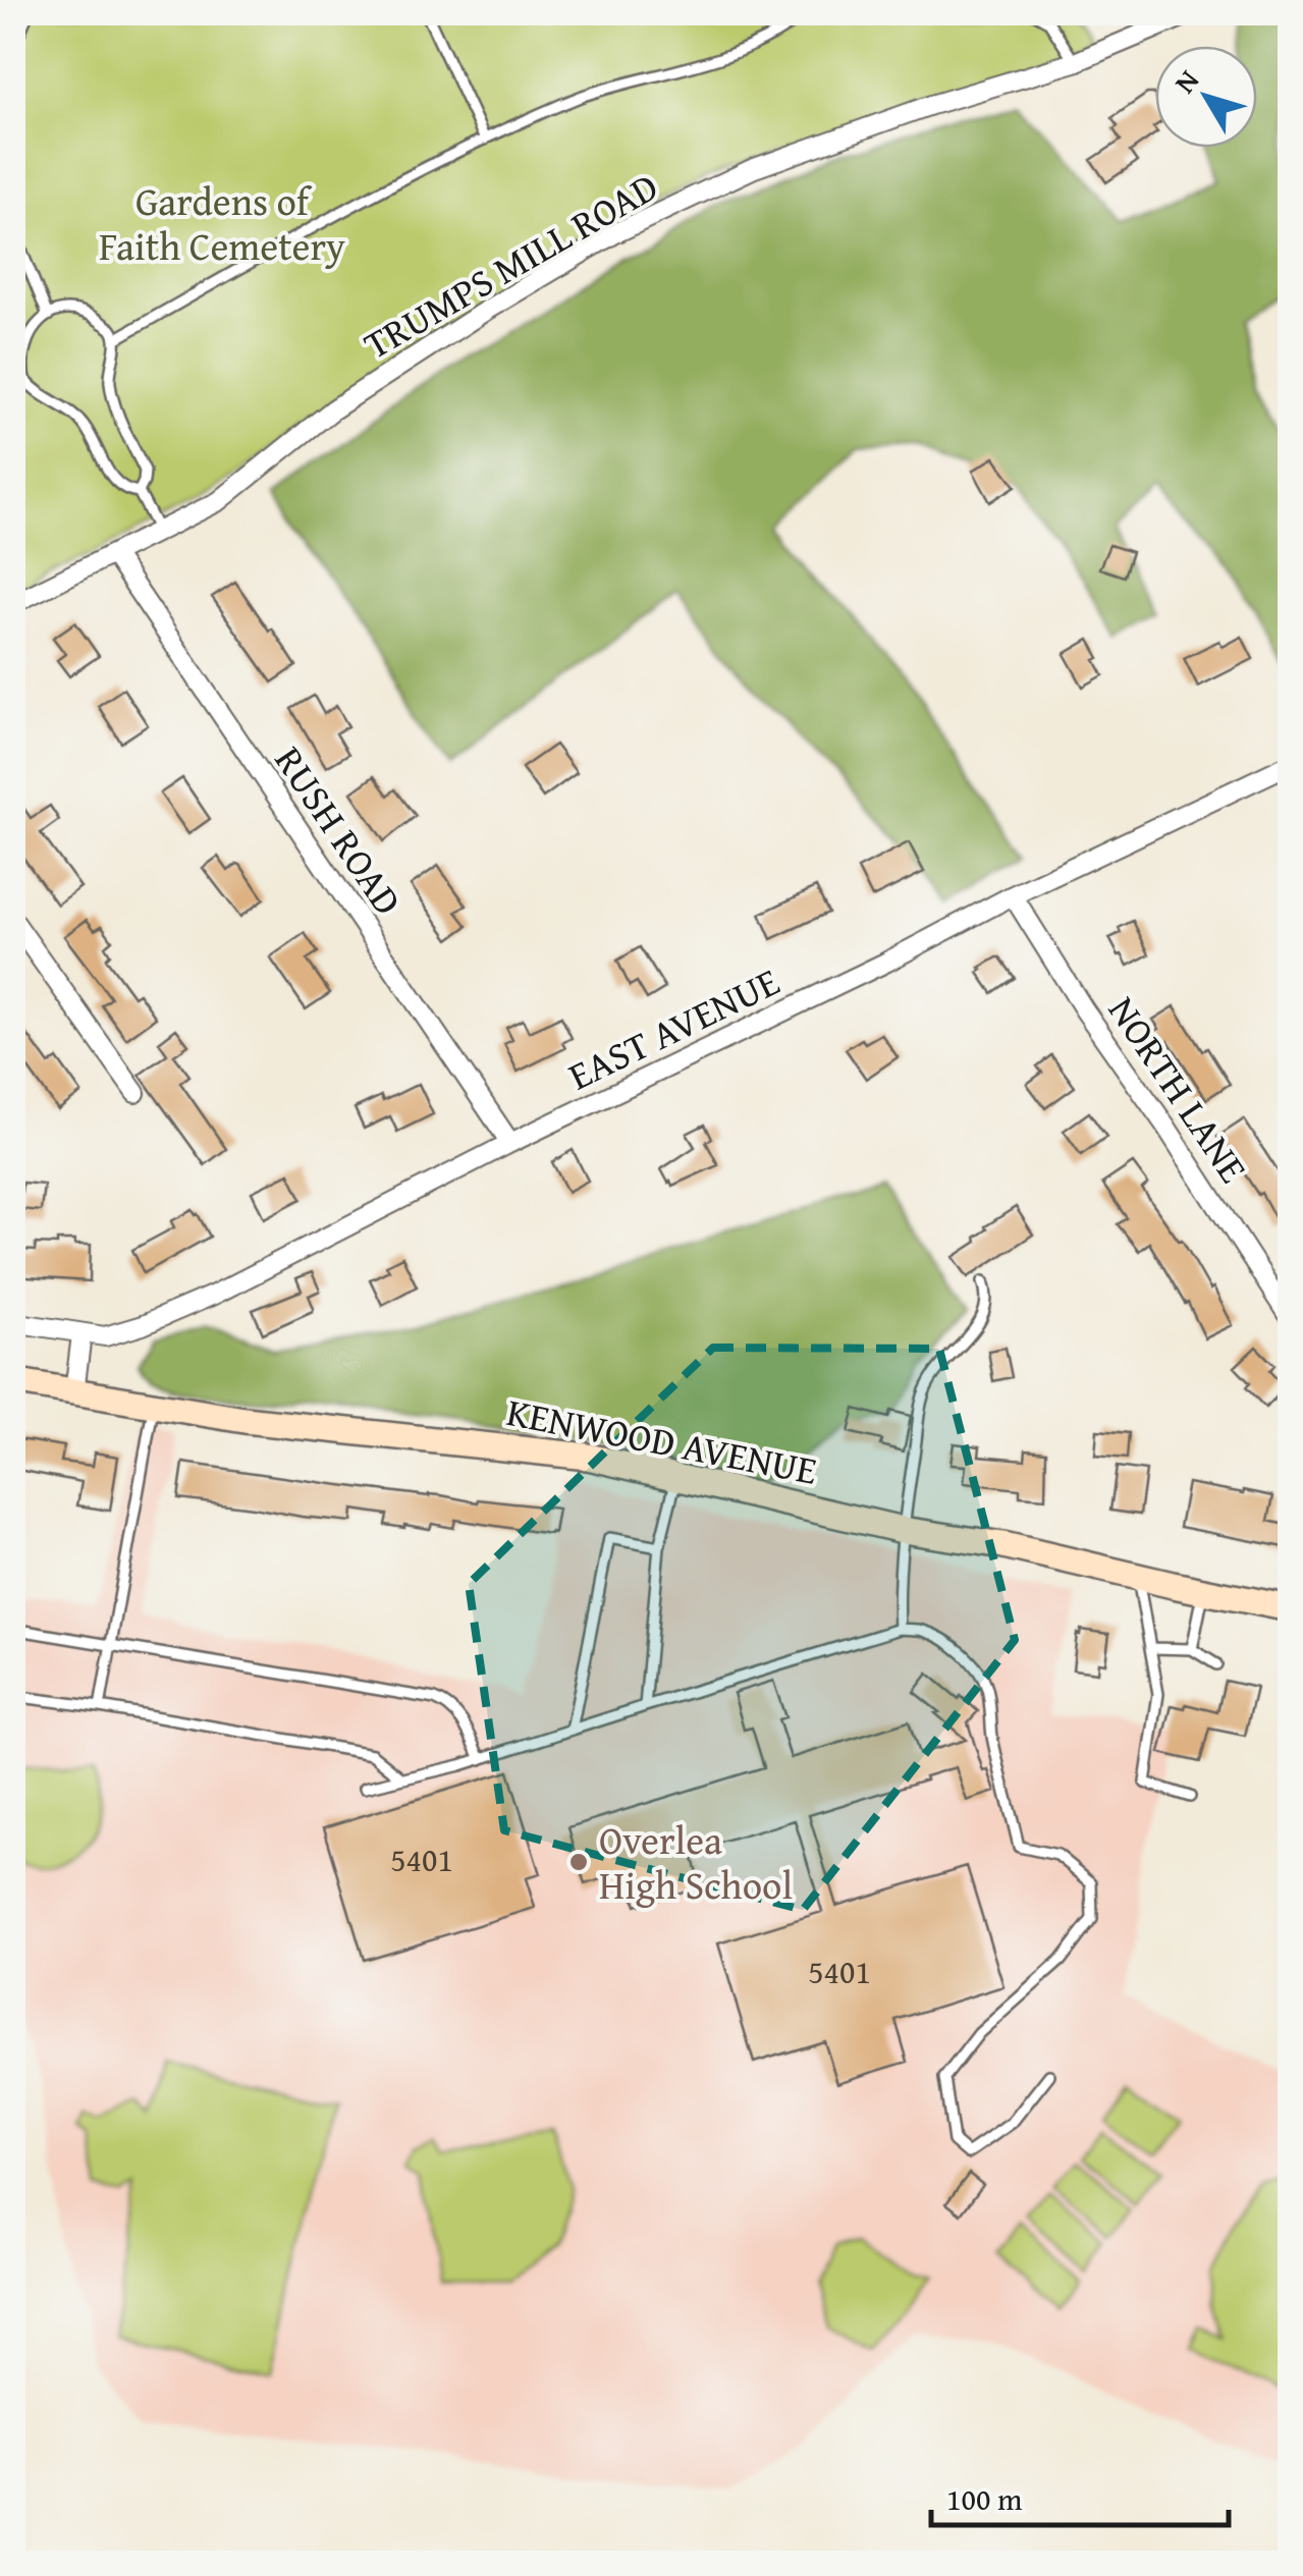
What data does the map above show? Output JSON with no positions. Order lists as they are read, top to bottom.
{
  "streets": {
    "main road": ["KENWOOD AVENUE"],
    "street": [
      "TRUMPS MILL ROAD",
      "RUSH ROAD",
      "EAST AVENUE",
      "NORTH LANE"
    ]
  },
  "crossings": [
    ["TRUMPS MILL ROAD", "RUSH ROAD"],
    ["RUSH ROAD", "EAST AVENUE"],
    ["EAST AVENUE", "NORTH LANE"]
  ],
  "parks": ["Gardens of Faith Cemetery"],
  "places": ["Overlea High School"],
  "house_numbers": ["5401", "5401"],
  "scale_bar": "100 m",
  "north": "top left"
}
